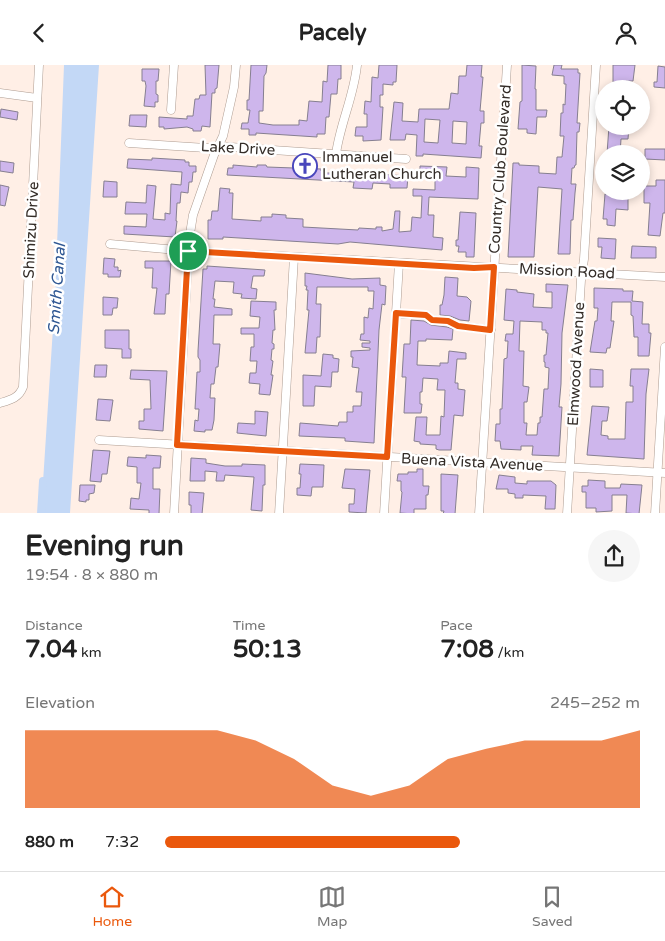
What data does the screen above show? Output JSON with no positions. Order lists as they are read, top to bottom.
{
  "streets": {
    "street": [
      "Lake Drive",
      "Country Club Boulevard",
      "Shimizu Drive",
      "Mission Road",
      "Elmwood Avenue",
      "Buena Vista Avenue"
    ]
  },
  "crossings": [
    ["Country Club Boulevard", "Mission Road"],
    ["Country Club Boulevard", "Buena Vista Avenue"],
    ["Mission Road", "Elmwood Avenue"],
    ["Elmwood Avenue", "Buena Vista Avenue"]
  ],
  "water": ["Smith Canal"],
  "places": {
    "church": ["Immanuel Lutheran Church"]
  },
  "page": {
    "header": "Pacely",
    "heading": ["Evening run", "19:54 · 8 × 880 m"],
    "stats": [
      ["Distance", "7.04 km"],
      ["Time", "50:13"],
      ["Pace", "7:08 /km"]
    ],
    "chart": ["Elevation", "245–252 m"],
    "list": [
      {
        "name": "880 m",
        "note": "7:32"
      }
    ],
    "tabs": ["Home", "Map", "Saved"]
  }
}
